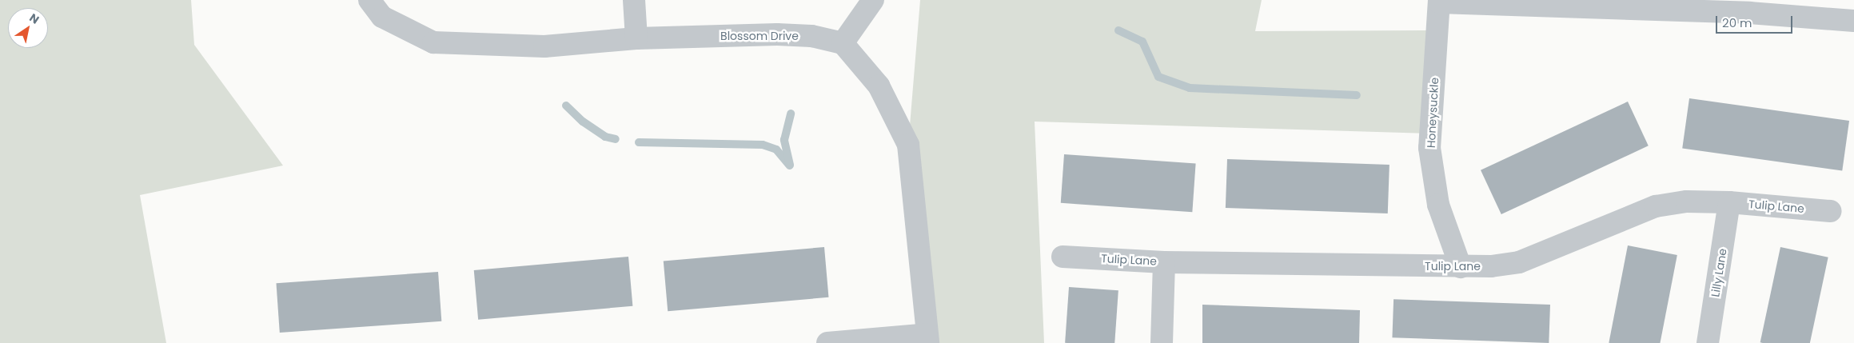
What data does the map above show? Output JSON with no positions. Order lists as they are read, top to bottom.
{
  "streets": {
    "street": [
      "Blossom Drive",
      "Honeysuckle",
      "Tulip Lane",
      "Lilly Lane"
    ]
  },
  "crossings": [
    ["Honeysuckle", "Tulip Lane"],
    ["Tulip Lane", "Lilly Lane"]
  ],
  "scale_bar": "20 m",
  "north": "top right"
}
